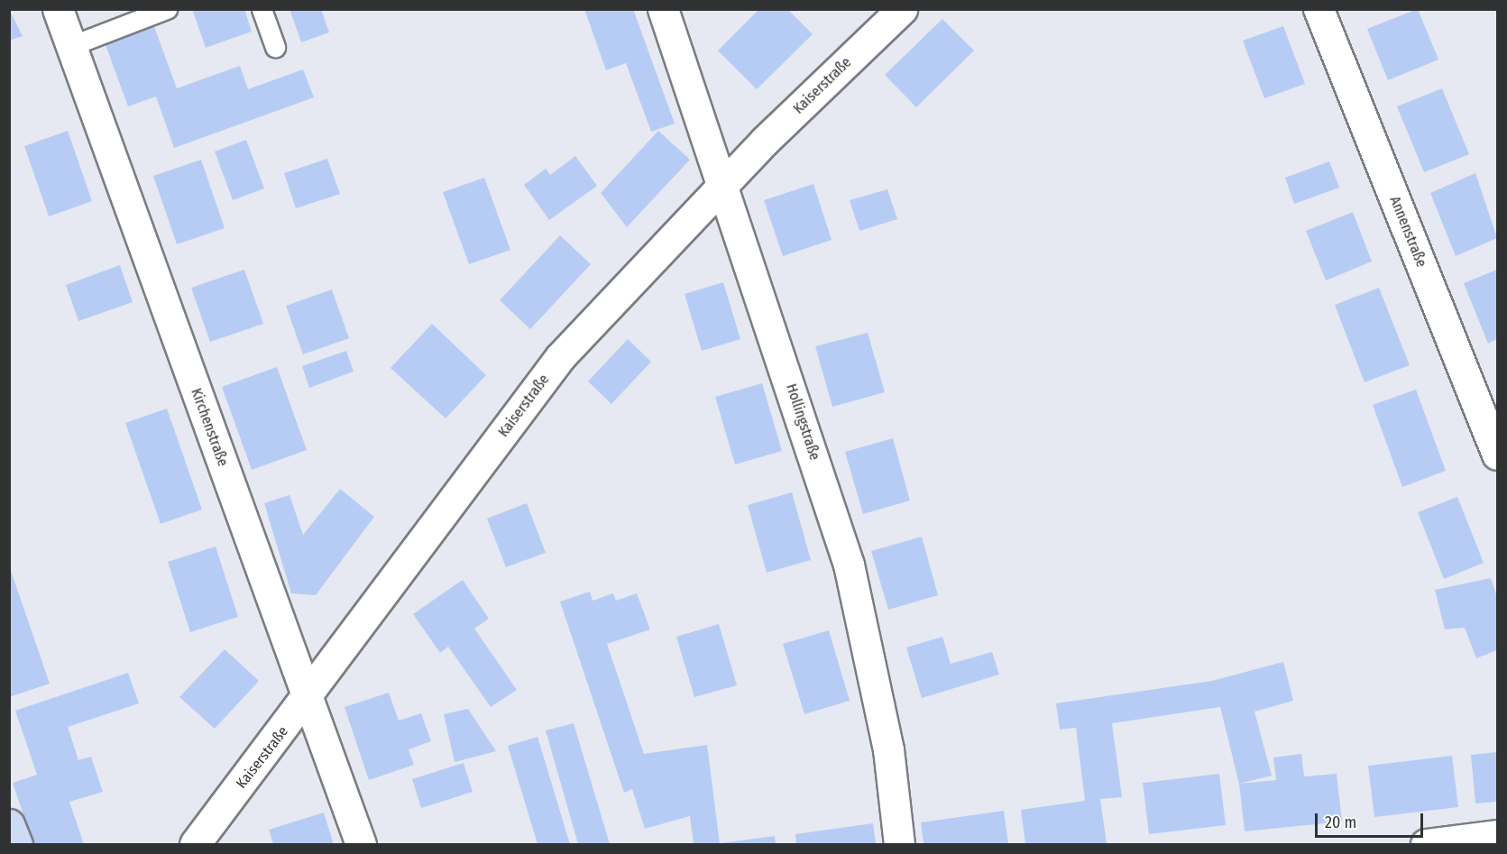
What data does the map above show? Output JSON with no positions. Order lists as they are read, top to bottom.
{
  "streets": {
    "street": [
      "Kaiserstraße",
      "Annenstraße",
      "Hollingstraße",
      "Kirchenstraße"
    ]
  },
  "crossings": [
    ["Kaiserstraße", "Hollingstraße"],
    ["Kaiserstraße", "Kirchenstraße"]
  ],
  "scale_bar": "20 m"
}
